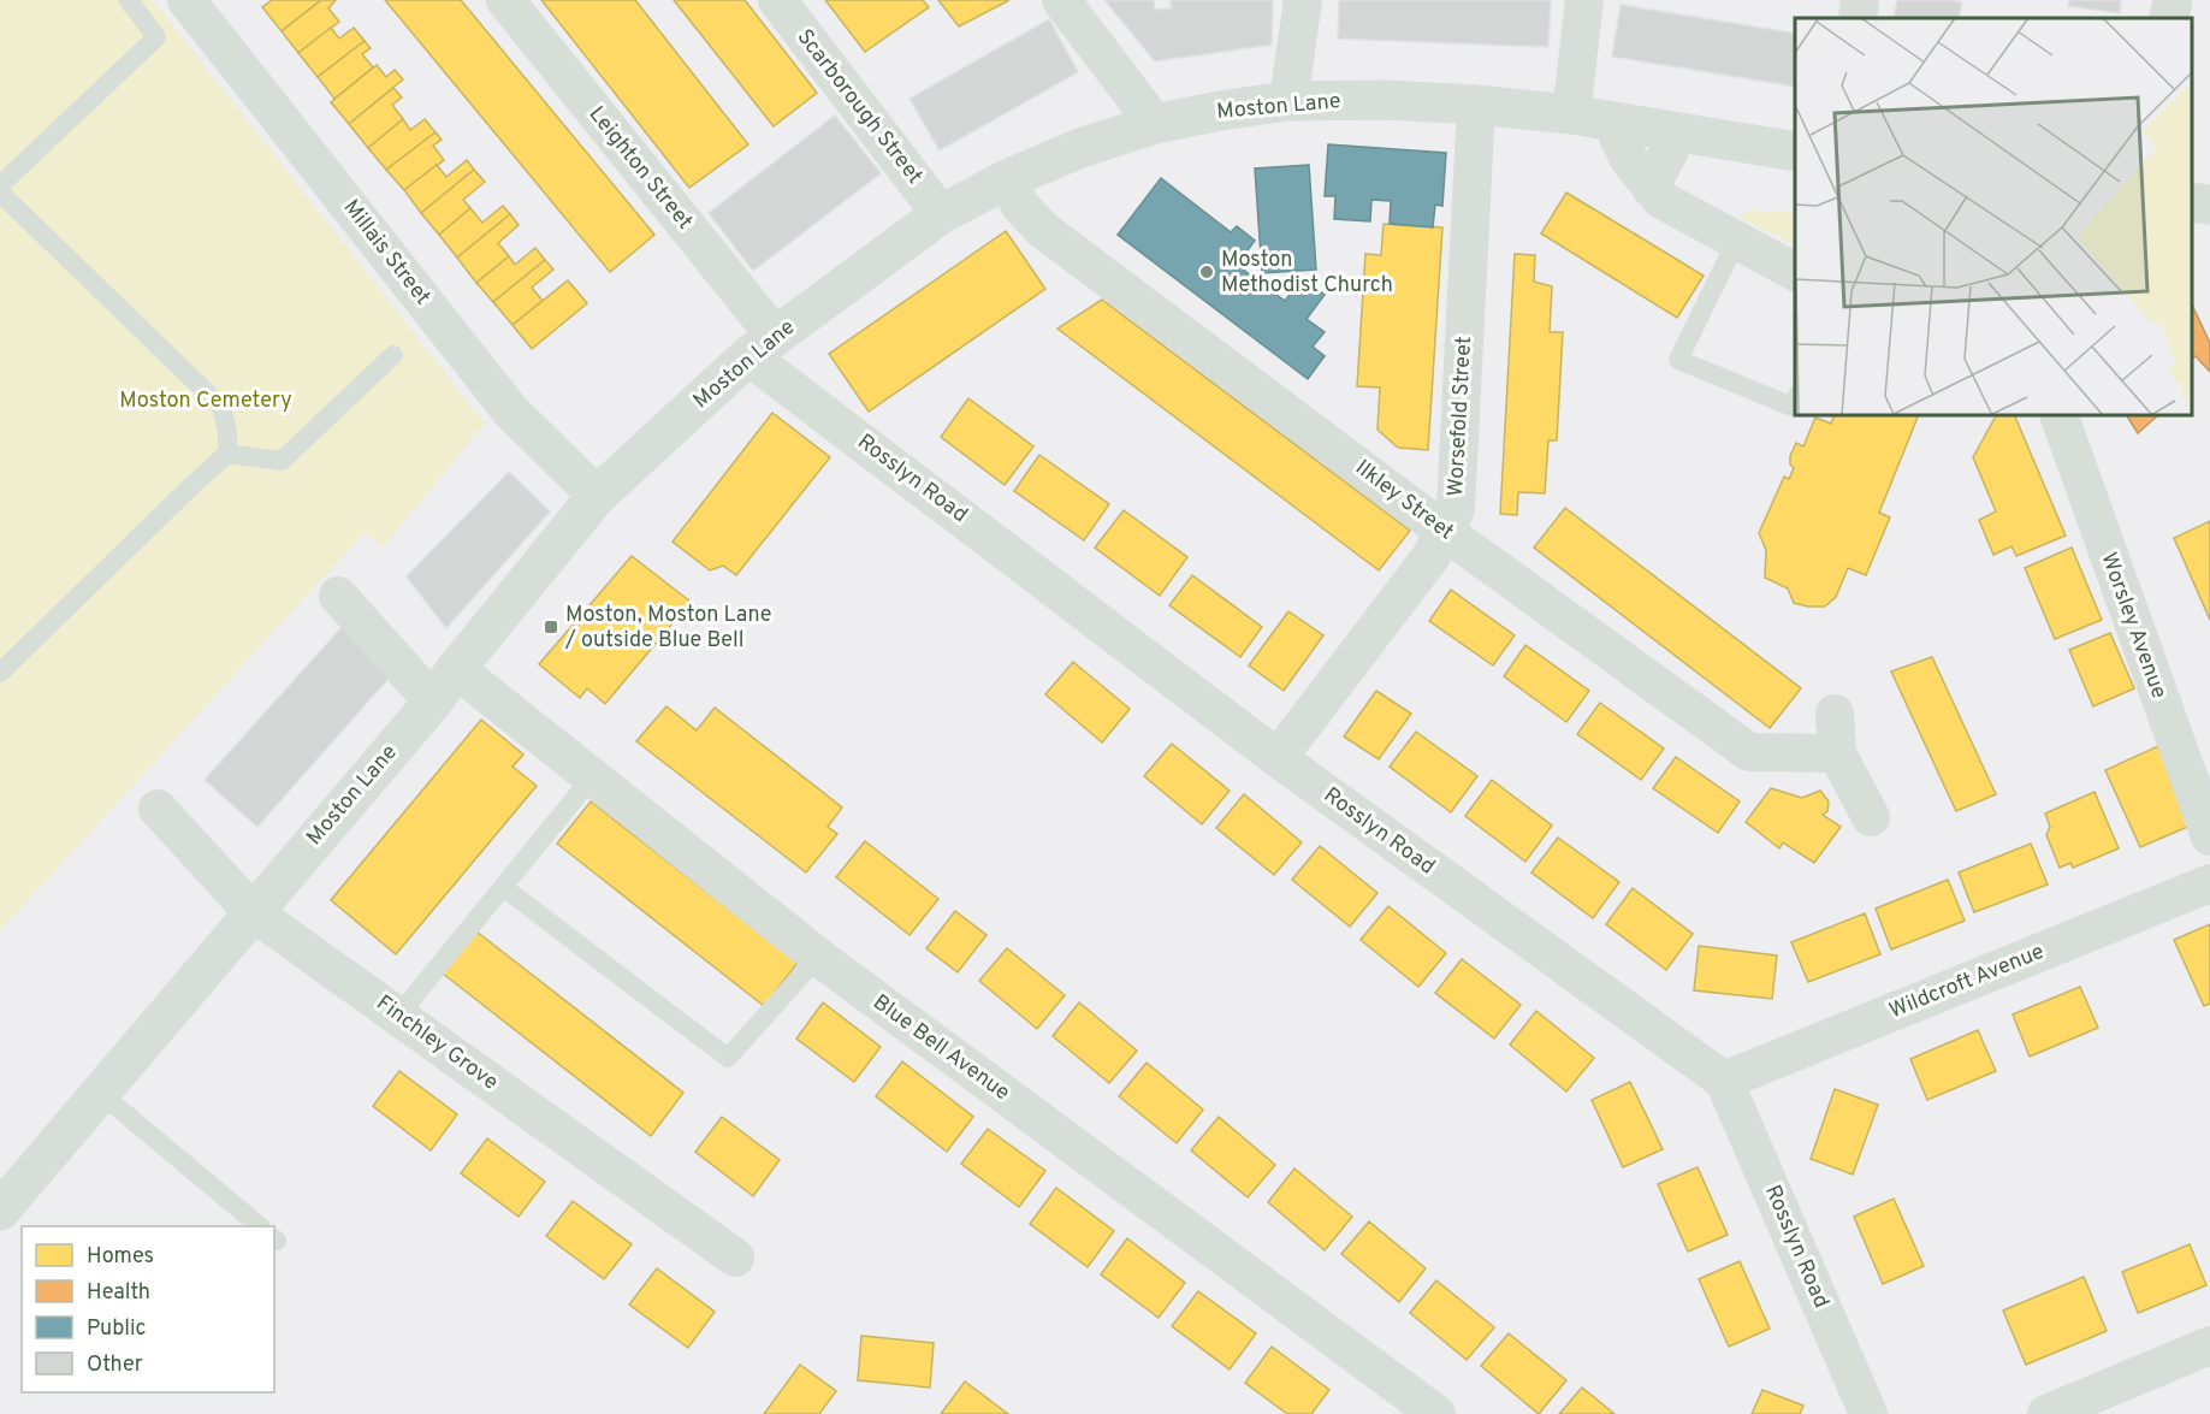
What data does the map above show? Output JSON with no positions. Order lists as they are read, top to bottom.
{
  "streets": {
    "street": [
      "Scarborough Street",
      "Moston Lane",
      "Leighton Street",
      "Millais Street",
      "Worsefold Street",
      "Rosslyn Road",
      "Ilkley Street",
      "Worsley Avenue",
      "Wildcroft Avenue",
      "Finchley Grove",
      "Blue Bell Avenue"
    ]
  },
  "crossings": [
    ["Scarborough Street", "Moston Lane"],
    ["Moston Lane", "Leighton Street"],
    ["Moston Lane", "Millais Street"],
    ["Moston Lane", "Worsefold Street"],
    ["Moston Lane", "Rosslyn Road"],
    ["Moston Lane", "Ilkley Street"],
    ["Moston Lane", "Finchley Grove"],
    ["Moston Lane", "Blue Bell Avenue"],
    ["Leighton Street", "Rosslyn Road"],
    ["Worsefold Street", "Rosslyn Road"],
    ["Worsefold Street", "Ilkley Street"],
    ["Rosslyn Road", "Wildcroft Avenue"]
  ],
  "parks": ["Moston Cemetery"],
  "places": {
    "other": ["Moston Methodist Church"],
    "transit": ["Moston, Moston Lane / outside Blue Bell"]
  },
  "legend": [
    "Homes",
    "Health",
    "Public",
    "Other"
  ]
}
